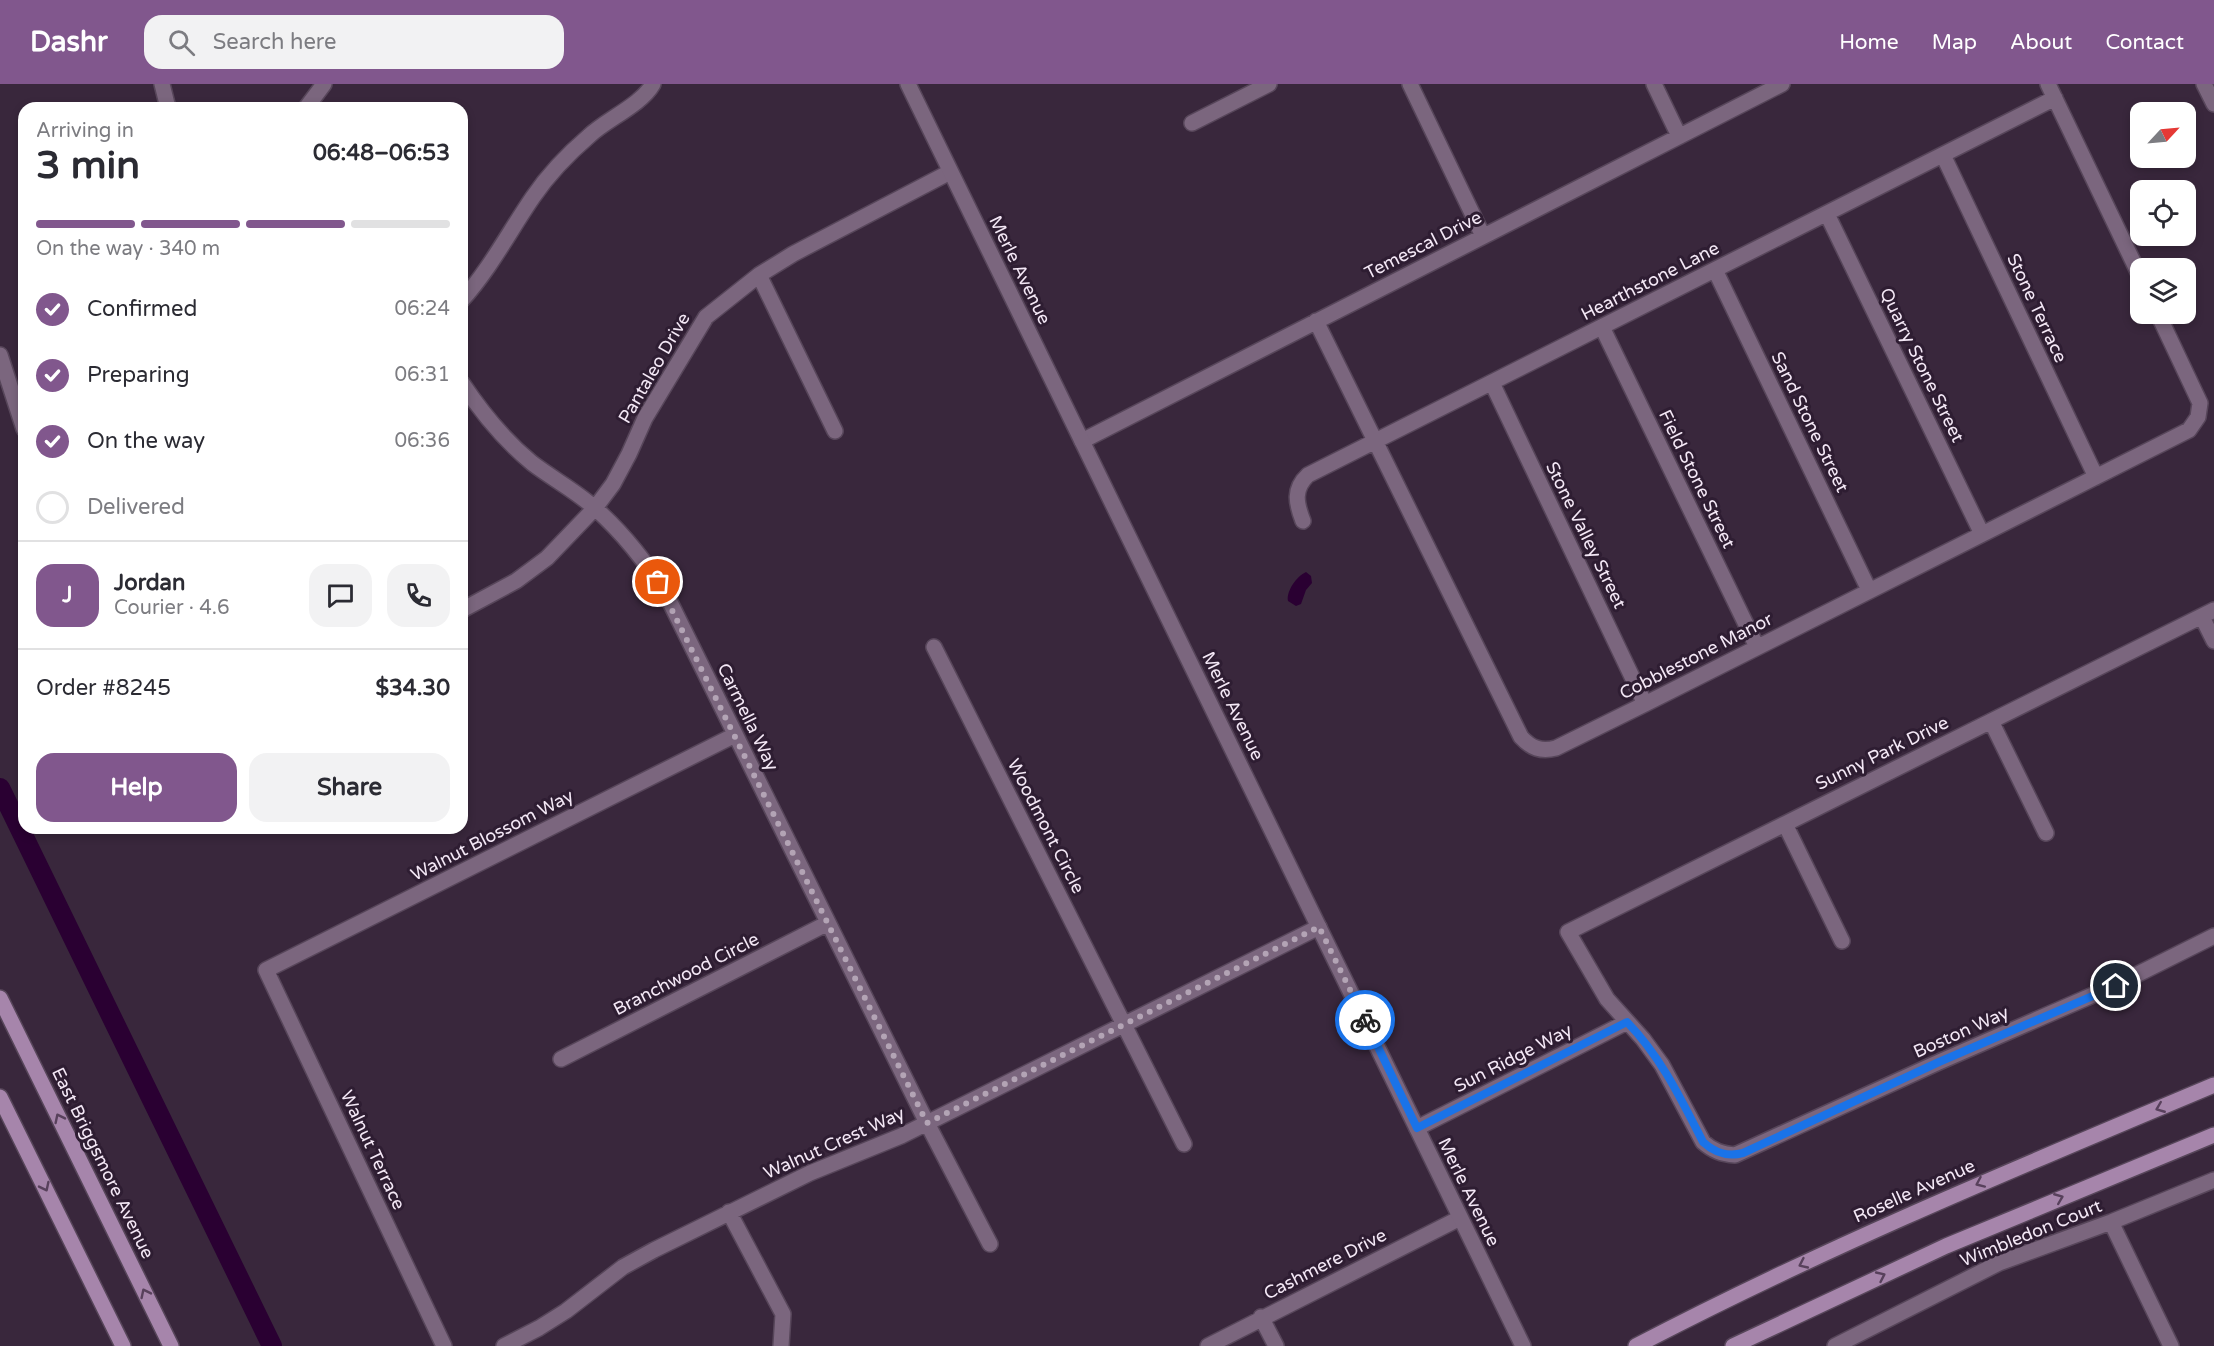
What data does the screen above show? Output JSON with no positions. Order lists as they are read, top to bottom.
{
  "streets": {
    "main road": ["East Briggsmore Avenue", "Roselle Avenue"],
    "street": [
      "Temescal Drive",
      "Merle Avenue",
      "Hearthstone Lane",
      "Stone Terrace",
      "Quarry Stone Street",
      "Pantaleo Drive",
      "Sand Stone Street",
      "Field Stone Street",
      "Stone Valley Street",
      "Cobblestone Manor",
      "Carmella Way",
      "Sunny Park Drive",
      "Woodmont Circle",
      "Walnut Blossom Way",
      "Branchwood Circle",
      "Boston Way",
      "Sun Ridge Way",
      "Walnut Crest Way",
      "Walnut Terrace",
      "Wimbledon Court",
      "Cashmere Drive"
    ]
  },
  "crossings": [
    ["Temescal Drive", "Merle Avenue"],
    ["Temescal Drive", "Cobblestone Manor"],
    ["Merle Avenue", "Pantaleo Drive"],
    ["Merle Avenue", "Sun Ridge Way"],
    ["Merle Avenue", "Walnut Crest Way"],
    ["Merle Avenue", "Cashmere Drive"],
    ["Hearthstone Lane", "Stone Terrace"],
    ["Hearthstone Lane", "Quarry Stone Street"],
    ["Hearthstone Lane", "Sand Stone Street"],
    ["Hearthstone Lane", "Field Stone Street"],
    ["Hearthstone Lane", "Stone Valley Street"],
    ["Hearthstone Lane", "Cobblestone Manor"],
    ["Stone Terrace", "Cobblestone Manor"],
    ["Quarry Stone Street", "Cobblestone Manor"],
    ["Pantaleo Drive", "Carmella Way"],
    ["Sand Stone Street", "Cobblestone Manor"],
    ["Field Stone Street", "Cobblestone Manor"],
    ["Stone Valley Street", "Cobblestone Manor"],
    ["Carmella Way", "Walnut Blossom Way"],
    ["Carmella Way", "Branchwood Circle"],
    ["Carmella Way", "Walnut Crest Way"],
    ["Sunny Park Drive", "Boston Way"],
    ["Sunny Park Drive", "Sun Ridge Way"],
    ["Woodmont Circle", "Walnut Crest Way"],
    ["Walnut Blossom Way", "Walnut Terrace"],
    ["Boston Way", "Sun Ridge Way"]
  ],
  "north": "top right",
  "page": {
    "header": "Dashr",
    "search": "Search here",
    "nav": [
      "Home",
      "Map",
      "About",
      "Contact"
    ],
    "heading": ["3 min", "Arriving in", "06:48–06:53"],
    "panel": [
      "Jordan",
      "Courier · 4.6",
      "Order #8245",
      "$34.30"
    ],
    "bar": "On the way · 340 m",
    "list": [
      ["Confirmed", "06:24"],
      ["Preparing", "06:31"],
      ["On the way", "06:36"],
      "Delivered"
    ],
    "round": "J",
    "buttons": ["Help", "Share"]
  }
}
